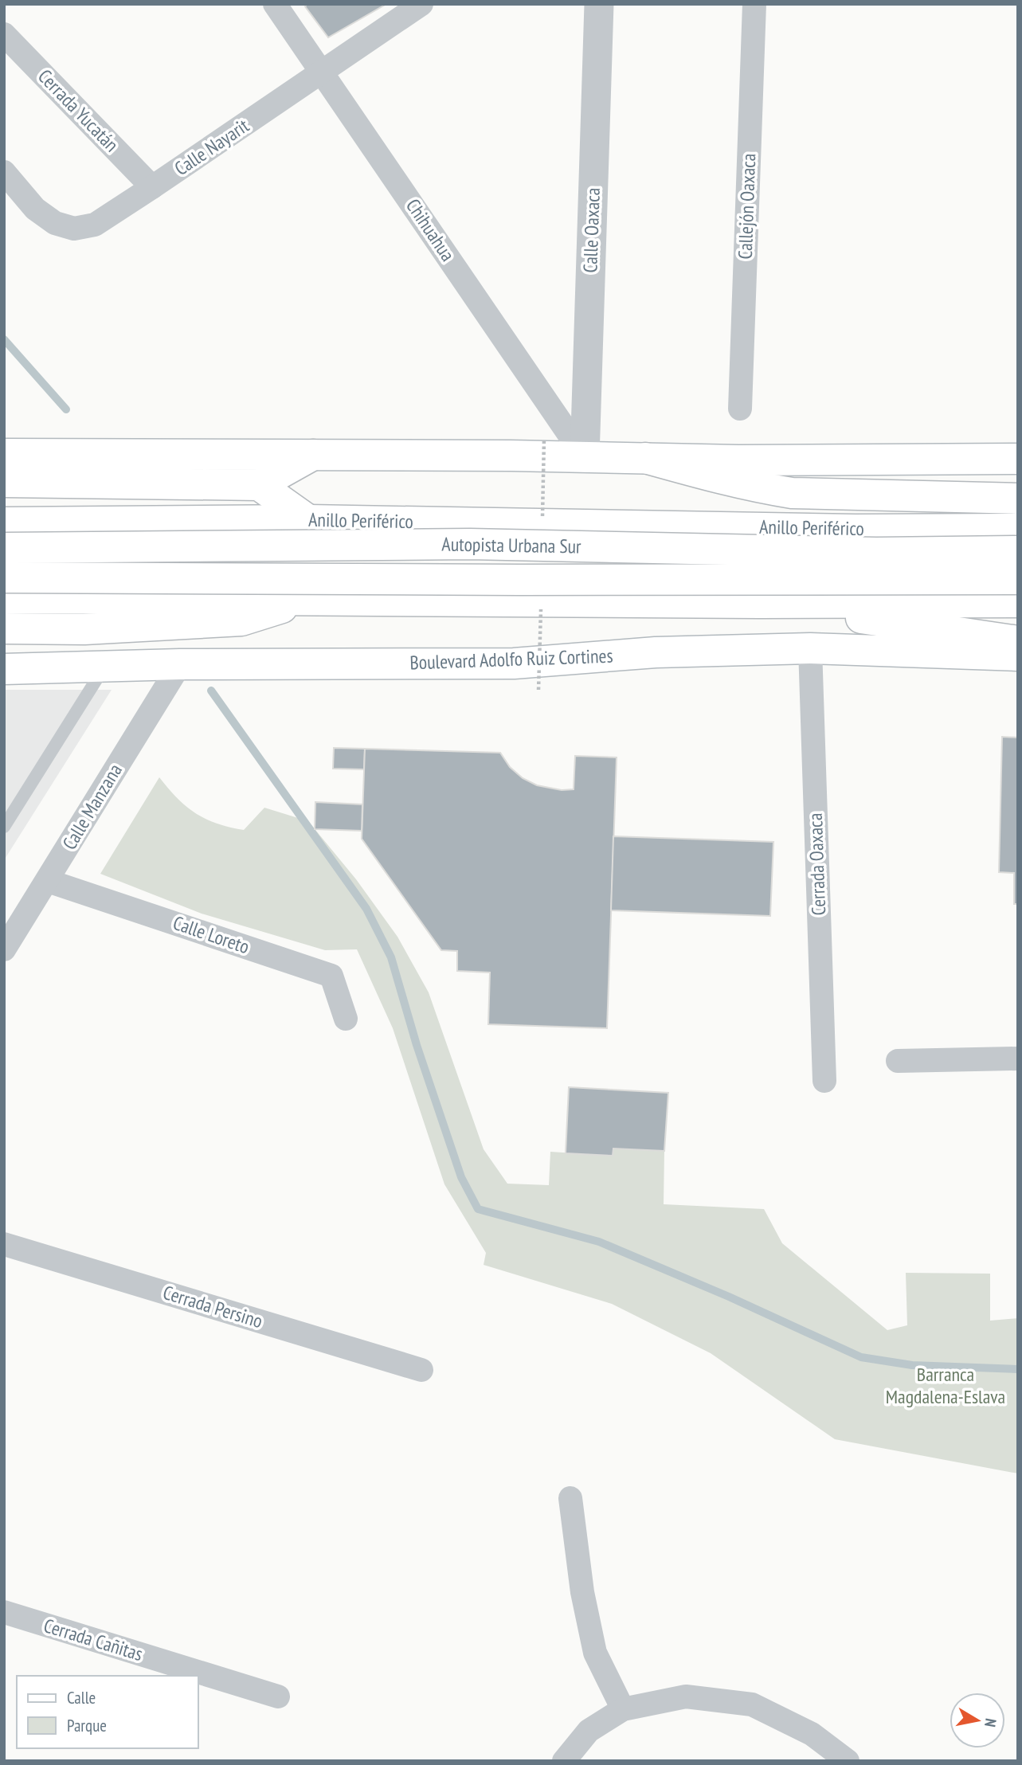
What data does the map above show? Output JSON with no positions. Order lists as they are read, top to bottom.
{
  "streets": {
    "main road": ["Anillo Periférico", "Autopista Urbana Sur", "Boulevard Adolfo Ruiz Cortines"],
    "street": [
      "Cerrada Yucatán",
      "Calle Nayarit",
      "Callejón Oaxaca",
      "Chihuahua",
      "Calle Oaxaca",
      "Calle Manzana",
      "Cerrada Oaxaca",
      "Calle Loreto",
      "Cerrada Persino",
      "Cerrada Cañitas"
    ]
  },
  "crossings": [
    ["Cerrada Yucatán", "Calle Nayarit"],
    ["Calle Nayarit", "Chihuahua"],
    ["Chihuahua", "Calle Oaxaca"],
    ["Boulevard Adolfo Ruiz Cortines", "Calle Manzana"],
    ["Boulevard Adolfo Ruiz Cortines", "Cerrada Oaxaca"],
    ["Calle Manzana", "Calle Loreto"]
  ],
  "parks": ["Barranca Magdalena-Eslava"],
  "legend": ["Calle", "Parque"],
  "north": "right"
}
